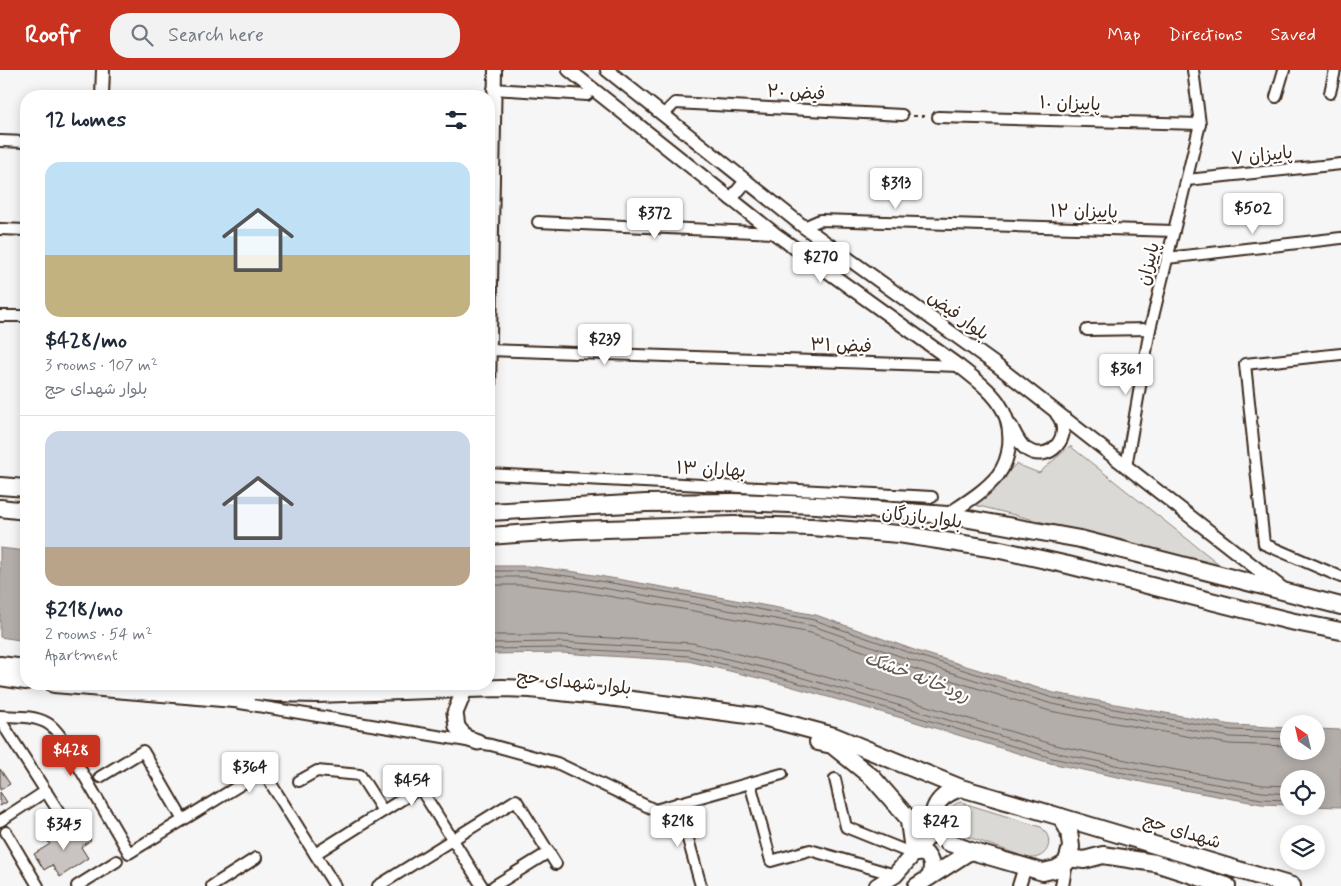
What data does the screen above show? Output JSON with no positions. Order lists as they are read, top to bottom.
{
  "streets": {
    "main road": ["بلوار بازرگان", "بلوار شهدای حج", "شهدای حج"],
    "street": [
      "فیض ۲۰",
      "پاییزان ۱۰",
      "پاییزان ۷",
      "پاییزان ۱۲",
      "پاییزان",
      "بلوار فیض",
      "فیض ۳۱",
      "بهاران ۱۳"
    ]
  },
  "crossings": [
    ["فیض ۲۰", "بلوار فیض"],
    ["پاییزان ۱۰", "پاییزان"],
    ["پاییزان ۷", "پاییزان"],
    ["پاییزان ۱۲", "پاییزان"],
    ["پاییزان ۱۲", "بلوار فیض"],
    ["پاییزان", "بلوار فیض"],
    ["بلوار فیض", "بلوار بازرگان"],
    ["بلوار شهدای حج", "شهدای حج"]
  ],
  "water": ["رودخانه خشک"],
  "north": "top left",
  "page": {
    "header": "Roofr",
    "search": "Search here",
    "nav": ["Map", "Directions", "Saved"],
    "heading": "12 homes",
    "list": [
      {
        "name": "$428/mo",
        "note": "3 rooms · 107 m² · بلوار شهدای حج"
      },
      {
        "name": "$218/mo",
        "note": "2 rooms · 54 m² · Apartment"
      }
    ],
    "price": [
      "$313",
      "$502",
      "$372",
      "$270",
      "$239",
      "$361",
      "$428",
      "$364",
      "$454",
      "$218",
      "$242",
      "$345"
    ]
  }
}
